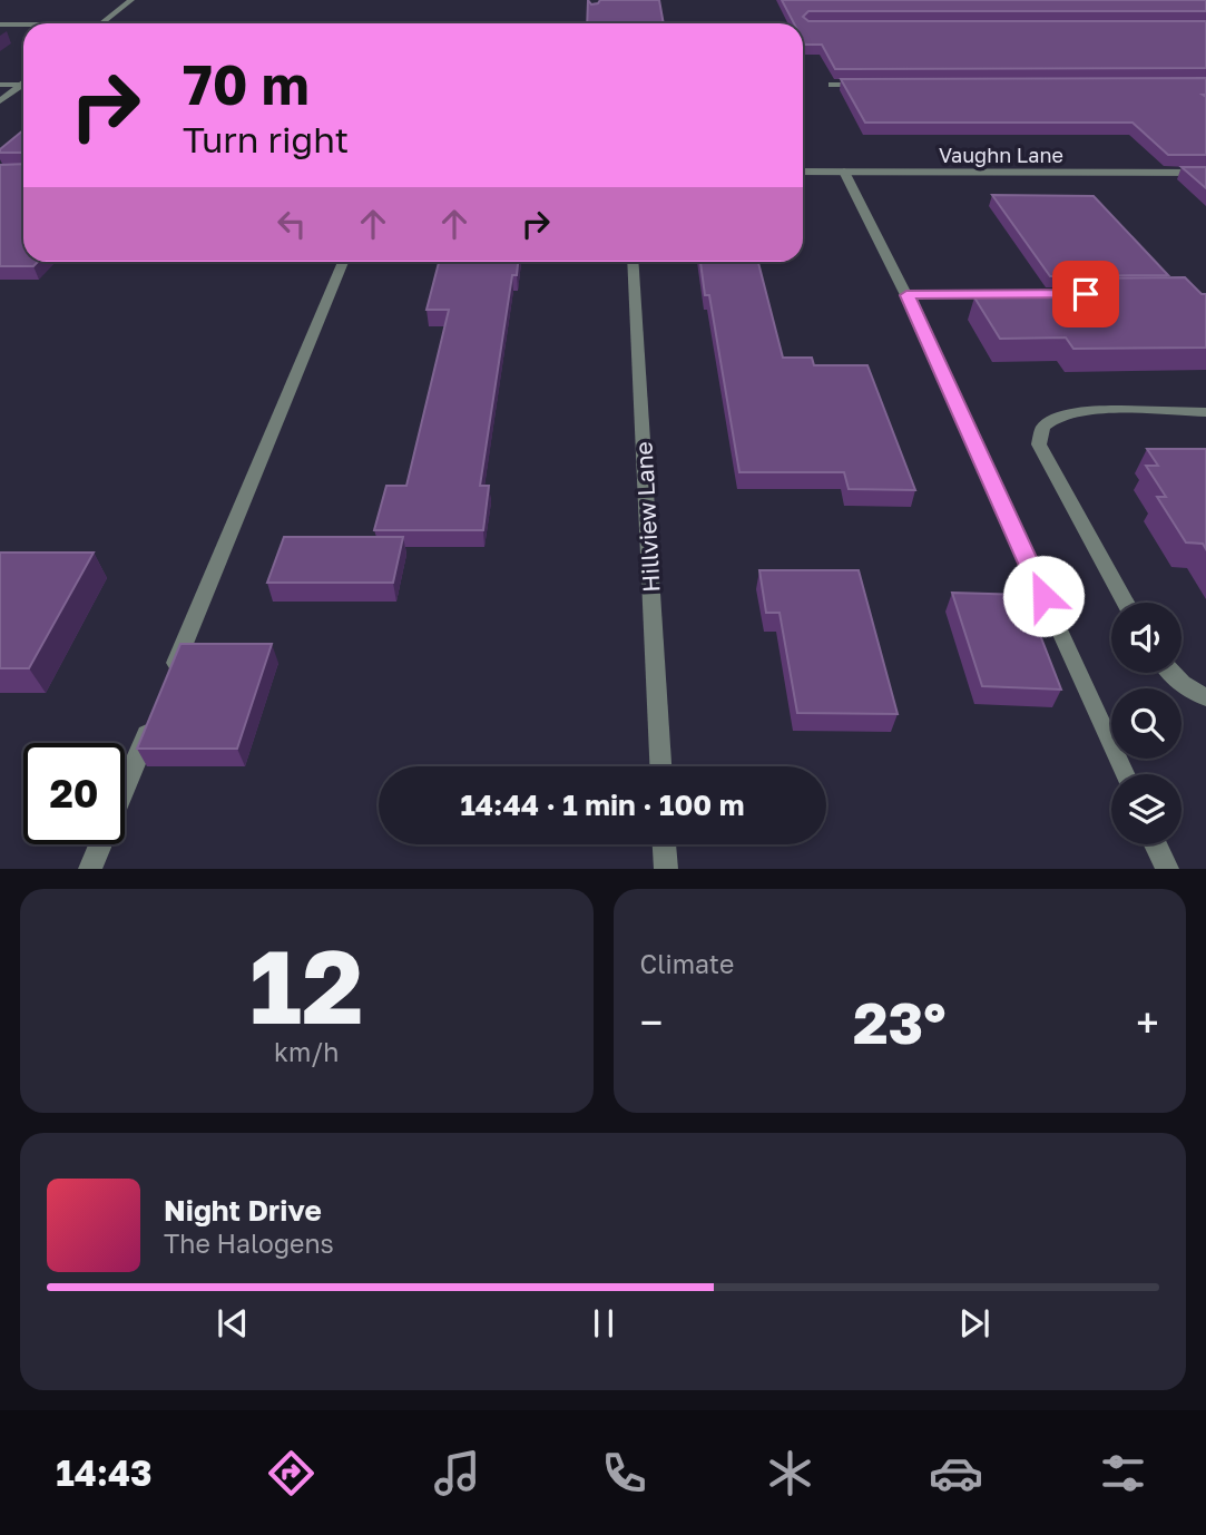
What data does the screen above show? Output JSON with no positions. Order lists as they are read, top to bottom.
{
  "streets": {
    "street": ["Vaughn Lane", "Hillview Lane"]
  },
  "page": {
    "turn": ["70 m", "Turn right"],
    "limit": "20",
    "trip": "14:44 · 1 min · 100 m",
    "tile": [
      ["12", "km/h"],
      "Climate"
    ],
    "heat": ["−", "23°", "+"],
    "song": ["Night Drive", "The Halogens"],
    "tabs": "14:43"
  }
}
